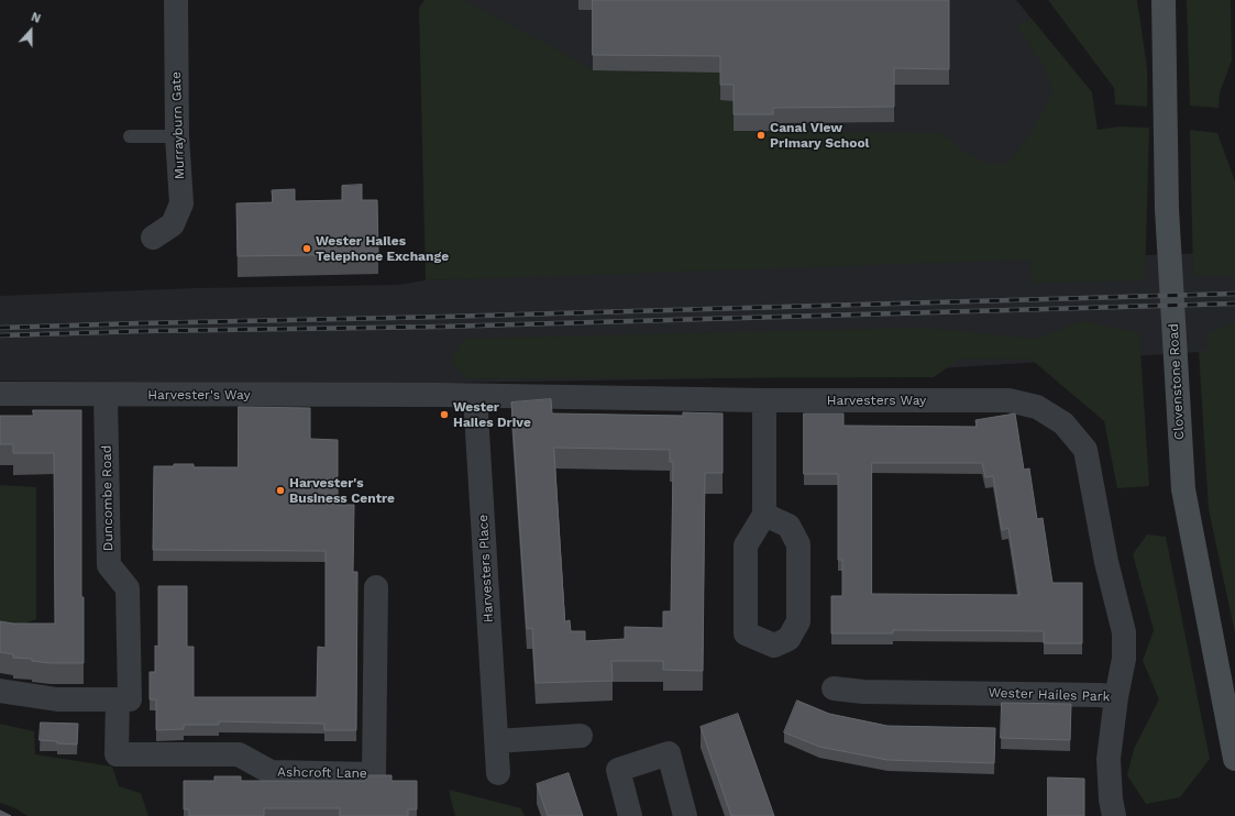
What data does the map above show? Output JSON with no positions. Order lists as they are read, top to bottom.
{
  "streets": {
    "street": [
      "Murrayburn Gate",
      "Clovenstone Road",
      "Harvester's Way",
      "Harvesters Way",
      "Duncombe Road",
      "Harvesters Place",
      "Wester Hailes Park",
      "Ashcroft Lane"
    ]
  },
  "crossings": [
    ["Harvester's Way", "Harvesters Way"],
    ["Harvester's Way", "Duncombe Road"],
    ["Harvesters Way", "Harvesters Place"],
    ["Harvesters Way", "Wester Hailes Park"],
    ["Duncombe Road", "Ashcroft Lane"]
  ],
  "places": [
    "Canal View Primary School",
    "Wester Hailes Telephone Exchange",
    "Wester Hailes Drive",
    "Harvester's Business Centre"
  ],
  "north": "top"
}
